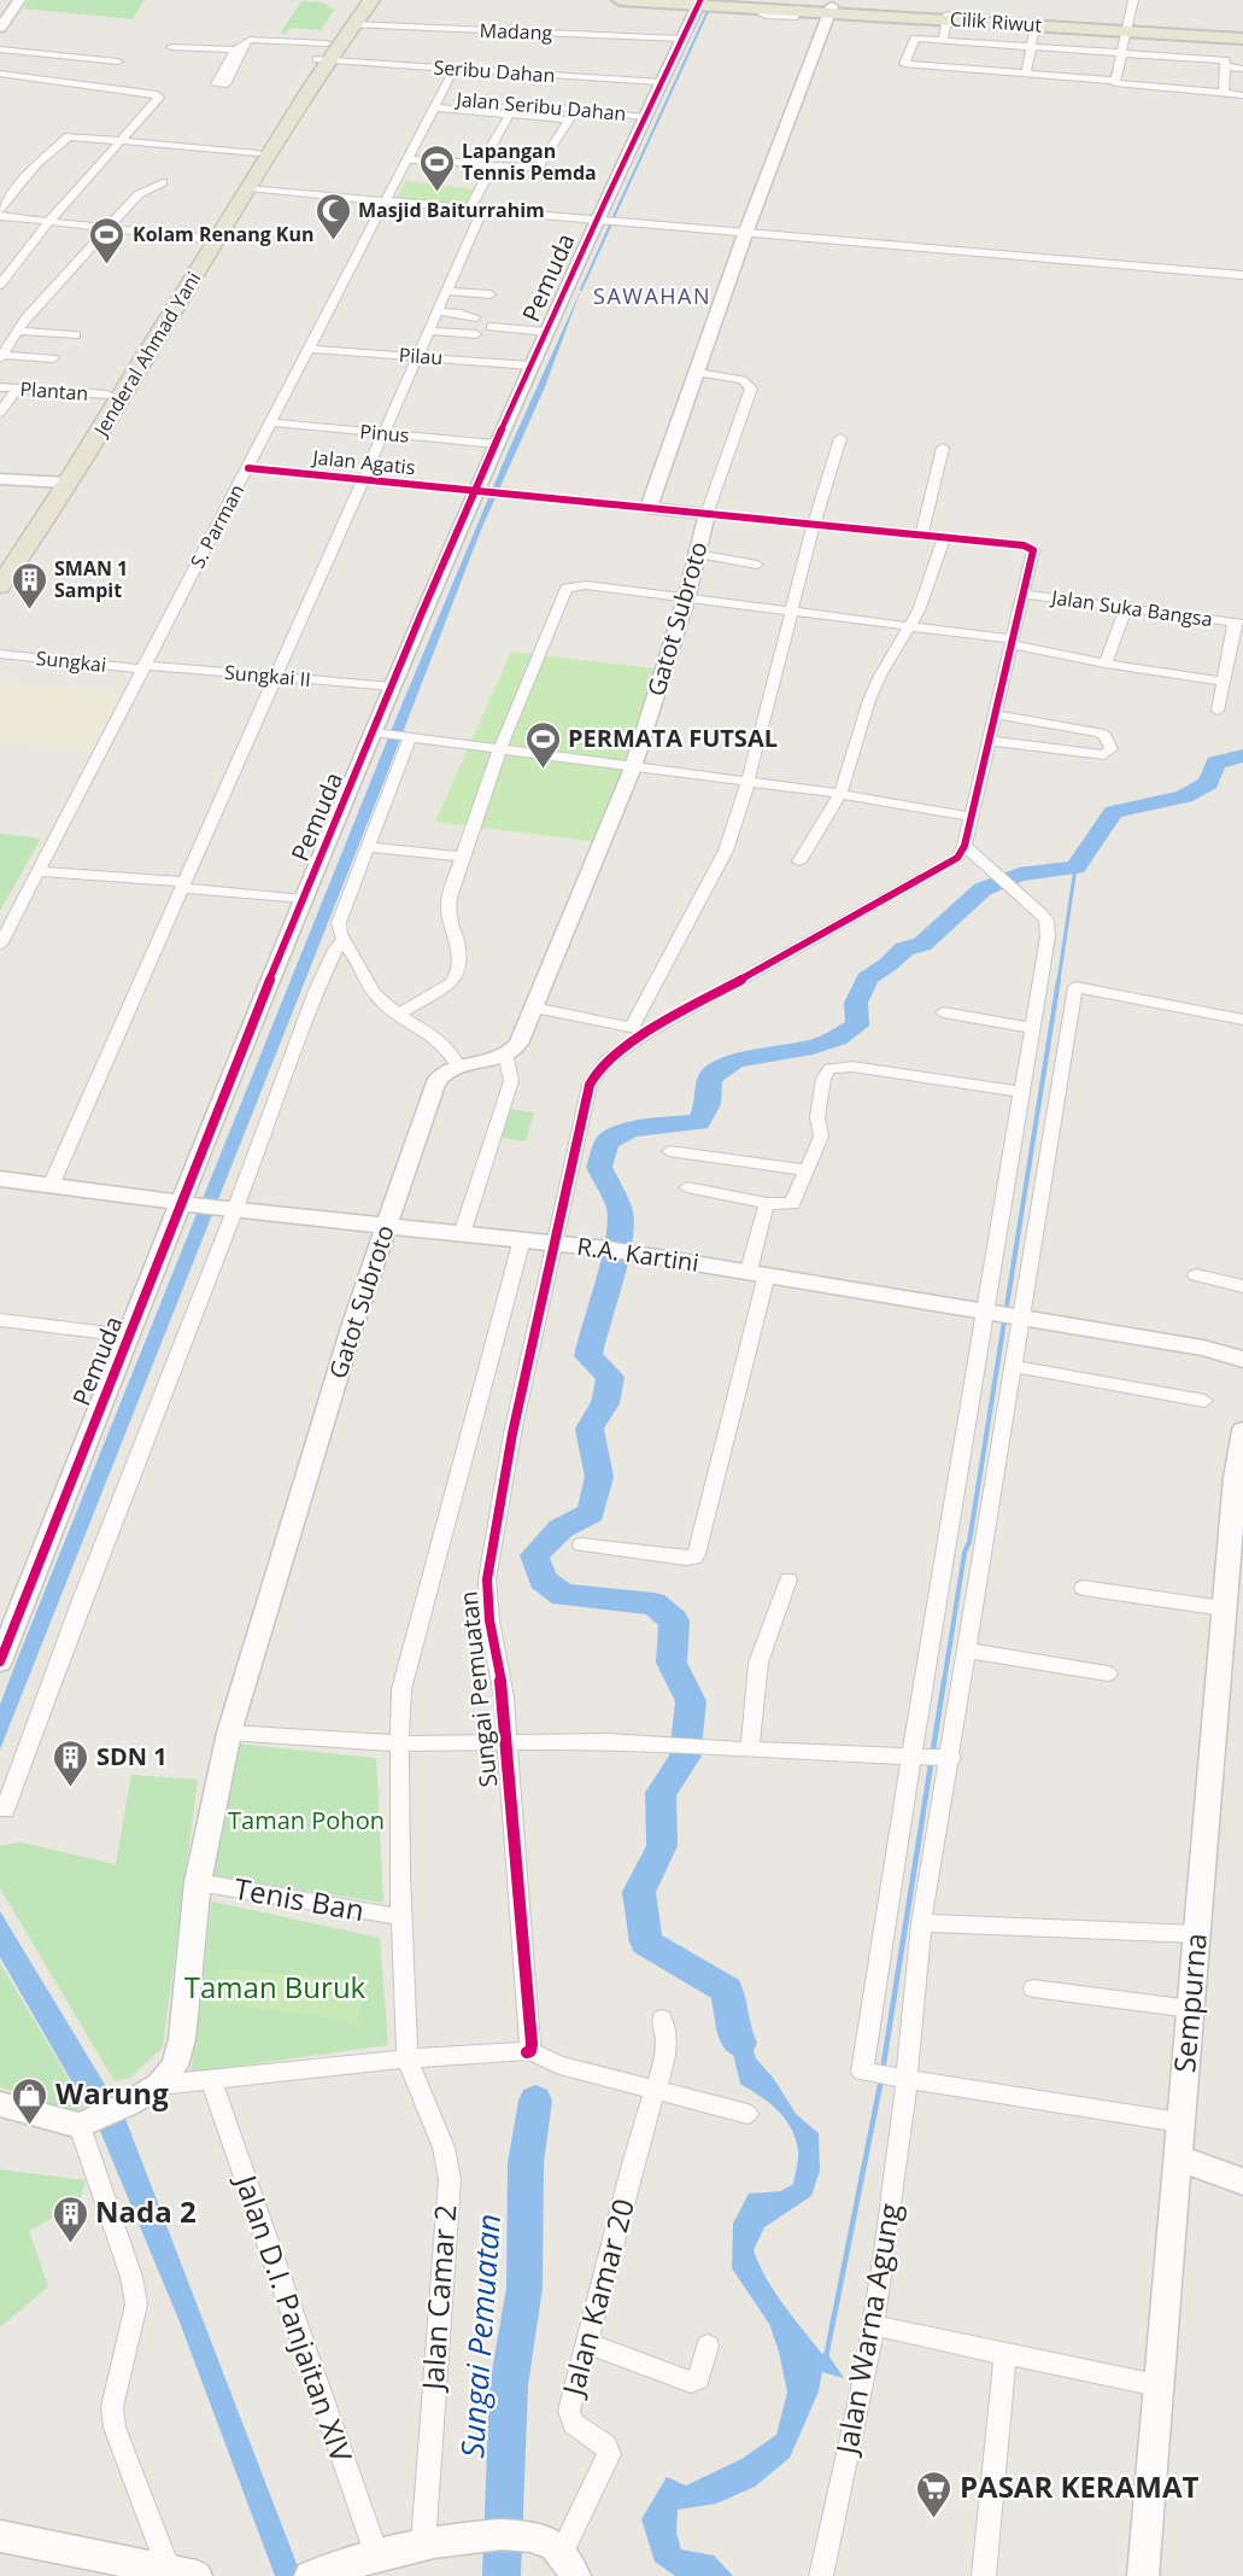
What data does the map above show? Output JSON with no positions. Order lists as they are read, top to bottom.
{
  "streets": {
    "highway": ["Jenderal Ahmad Yani"],
    "main road": ["Cilik Riwut"],
    "street": [
      "Madang",
      "Seribu Dahan",
      "Jalan Seribu Dahan",
      "Pemuda",
      "Pilau",
      "Plantan",
      "Pinus",
      "Jalan Agatis",
      "S. Parman",
      "Jalan Suka Bangsa",
      "Gatot Subroto",
      "Sungkai",
      "Sungkai II",
      "R.A. Kartini",
      "Sungai Pemuatan",
      "Tenis Ban",
      "Sempurna",
      "Jalan Camar 2",
      "Jalan Kamar 20",
      "Jalan D.I. Panjaitan XIV",
      "Jalan Warna Agung"
    ]
  },
  "crossings": [
    ["Cilik Riwut", "Pemuda"],
    ["Madang", "Pemuda"],
    ["Madang", "Jenderal Ahmad Yani"],
    ["Seribu Dahan", "Pemuda"],
    ["Seribu Dahan", "Jenderal Ahmad Yani"],
    ["Seribu Dahan", "S. Parman"],
    ["Jalan Seribu Dahan", "Pemuda"],
    ["Jalan Seribu Dahan", "S. Parman"],
    ["Pemuda", "Pilau"],
    ["Pemuda", "Pinus"],
    ["Pemuda", "Jalan Agatis"],
    ["Pemuda", "Sungkai II"],
    ["Pemuda", "R.A. Kartini"],
    ["Jenderal Ahmad Yani", "Plantan"],
    ["Pilau", "S. Parman"],
    ["Pinus", "S. Parman"],
    ["Jalan Agatis", "S. Parman"],
    ["S. Parman", "Sungkai"],
    ["S. Parman", "Sungkai II"],
    ["Gatot Subroto", "R.A. Kartini"],
    ["Gatot Subroto", "Tenis Ban"],
    ["Sungkai", "Sungkai II"],
    ["R.A. Kartini", "Sungai Pemuatan"],
    ["R.A. Kartini", "Jalan Camar 2"],
    ["R.A. Kartini", "Jalan Warna Agung"],
    ["Tenis Ban", "Jalan Camar 2"]
  ],
  "districts": ["SAWAHAN"],
  "water": ["Sungai Pemuatan"],
  "parks": ["Taman Pohon", "Taman Buruk"],
  "places": {
    "sports": ["Lapangan Tennis Pemda", "Kolam Renang Kun", "PERMATA FUTSAL"],
    "mosque": ["Masjid Baiturrahim"],
    "building": ["SMAN 1 Sampit", "SDN 1", "Nada 2"],
    "shop": ["Warung"],
    "supermarket": ["PASAR KERAMAT"]
  }
}
